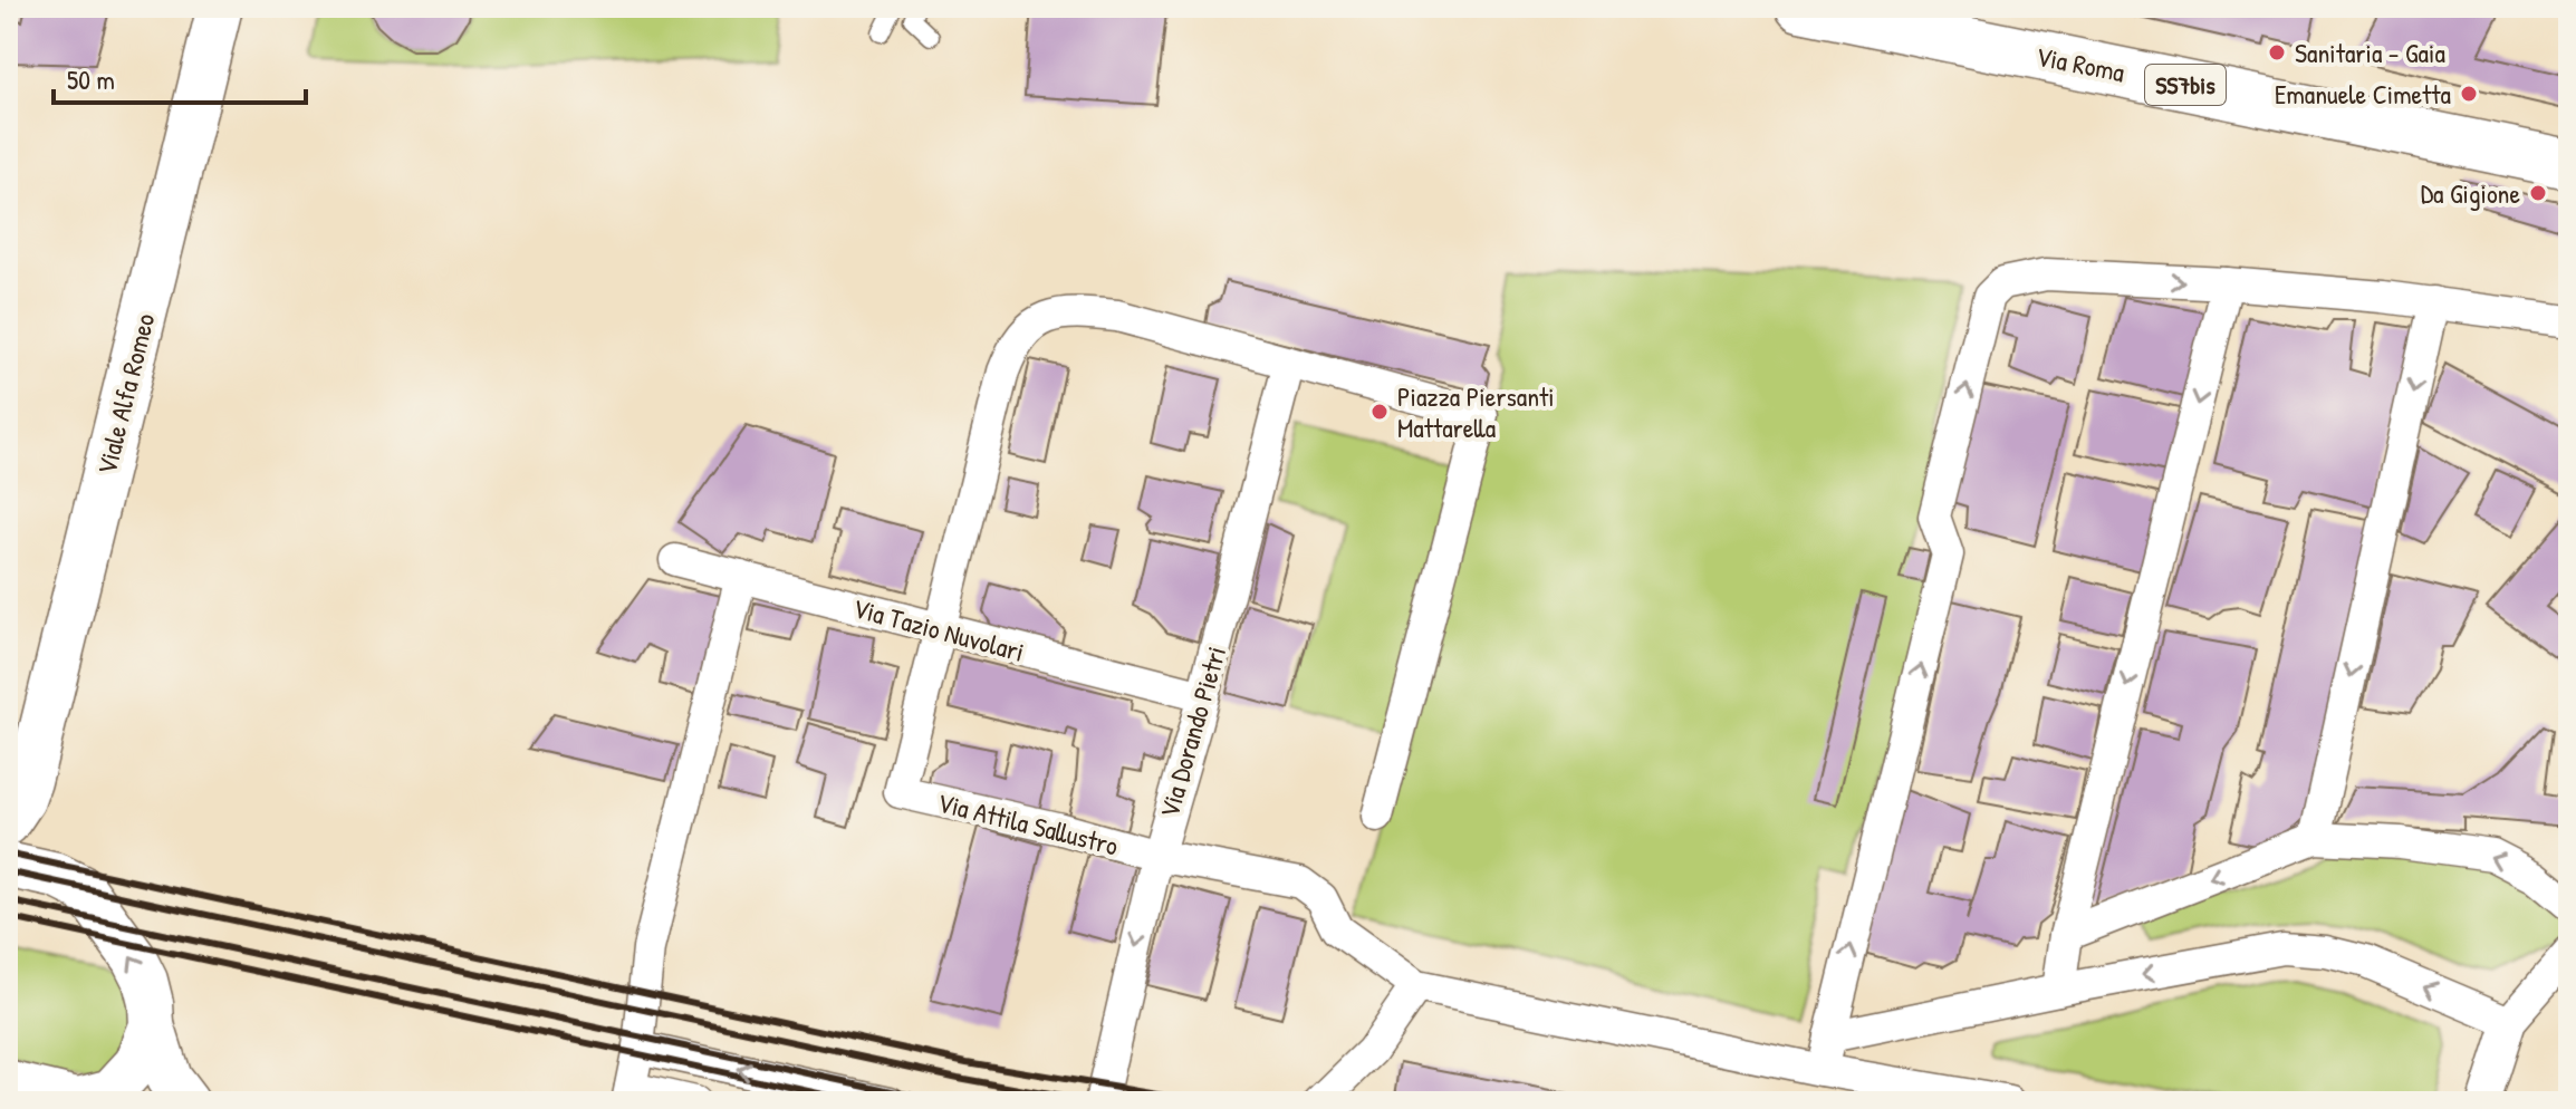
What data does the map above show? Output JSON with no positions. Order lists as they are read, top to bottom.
{
  "streets": {
    "main road": ["Via Roma", "SS7bis"],
    "street": [
      "Viale Alfa Romeo",
      "Via Tazio Nuvolari",
      "Via Dorando Pietri",
      "Via Attila Sallustro"
    ]
  },
  "crossings": [
    ["Via Tazio Nuvolari", "Via Dorando Pietri"],
    ["Via Tazio Nuvolari", "Via Attila Sallustro"],
    ["Via Dorando Pietri", "Via Attila Sallustro"]
  ],
  "places": [
    "Sanitaria - Gaia",
    "Emanuele Cimetta",
    "Da Gigione",
    "Piazza Piersanti Mattarella"
  ],
  "scale_bar": "50 m"
}
